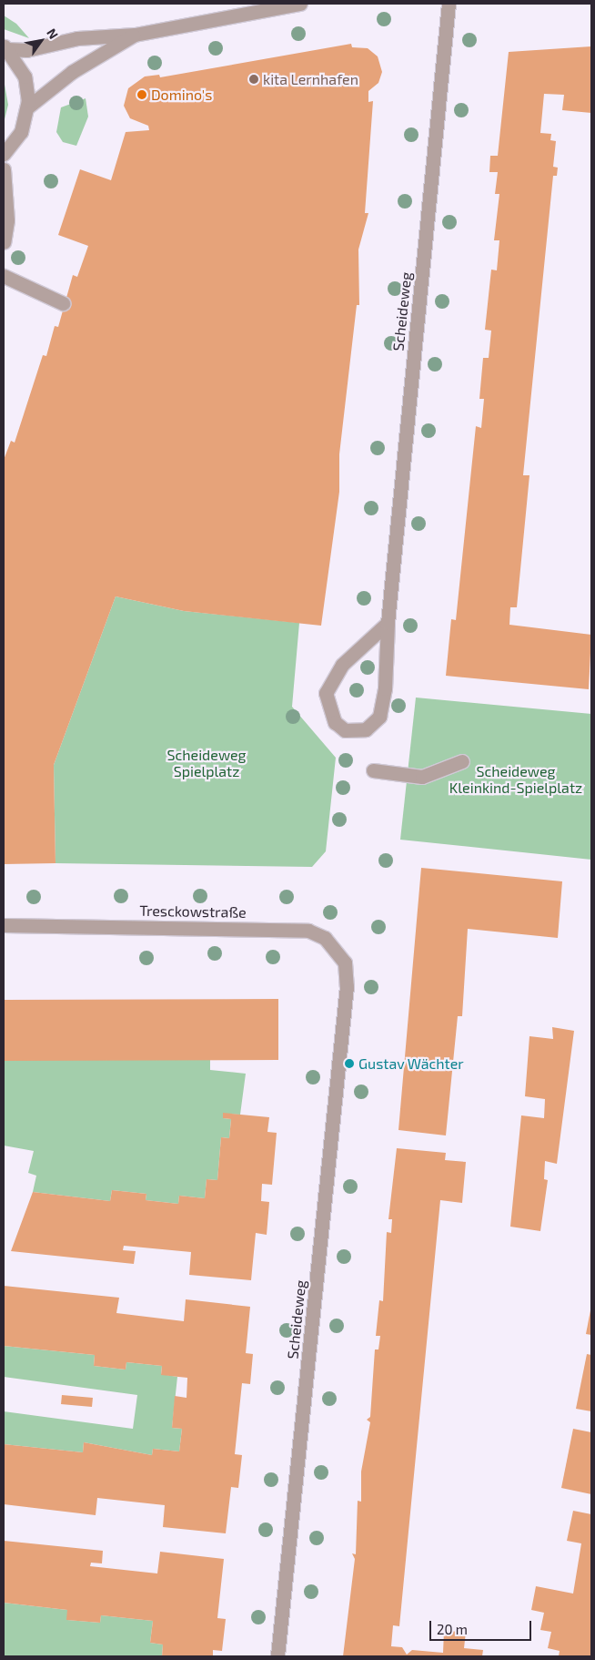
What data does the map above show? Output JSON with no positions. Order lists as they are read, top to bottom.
{
  "streets": {
    "street": ["Scheideweg", "Tresckowstraße"]
  },
  "crossings": [
    ["Scheideweg", "Tresckowstraße"]
  ],
  "parks": ["Scheideweg Spielplatz", "Scheideweg Kleinkind-Spielplatz"],
  "places": ["kita Lernhafen", "Domino's", "Gustav Wächter"],
  "scale_bar": "20 m",
  "north": "top right"
}
